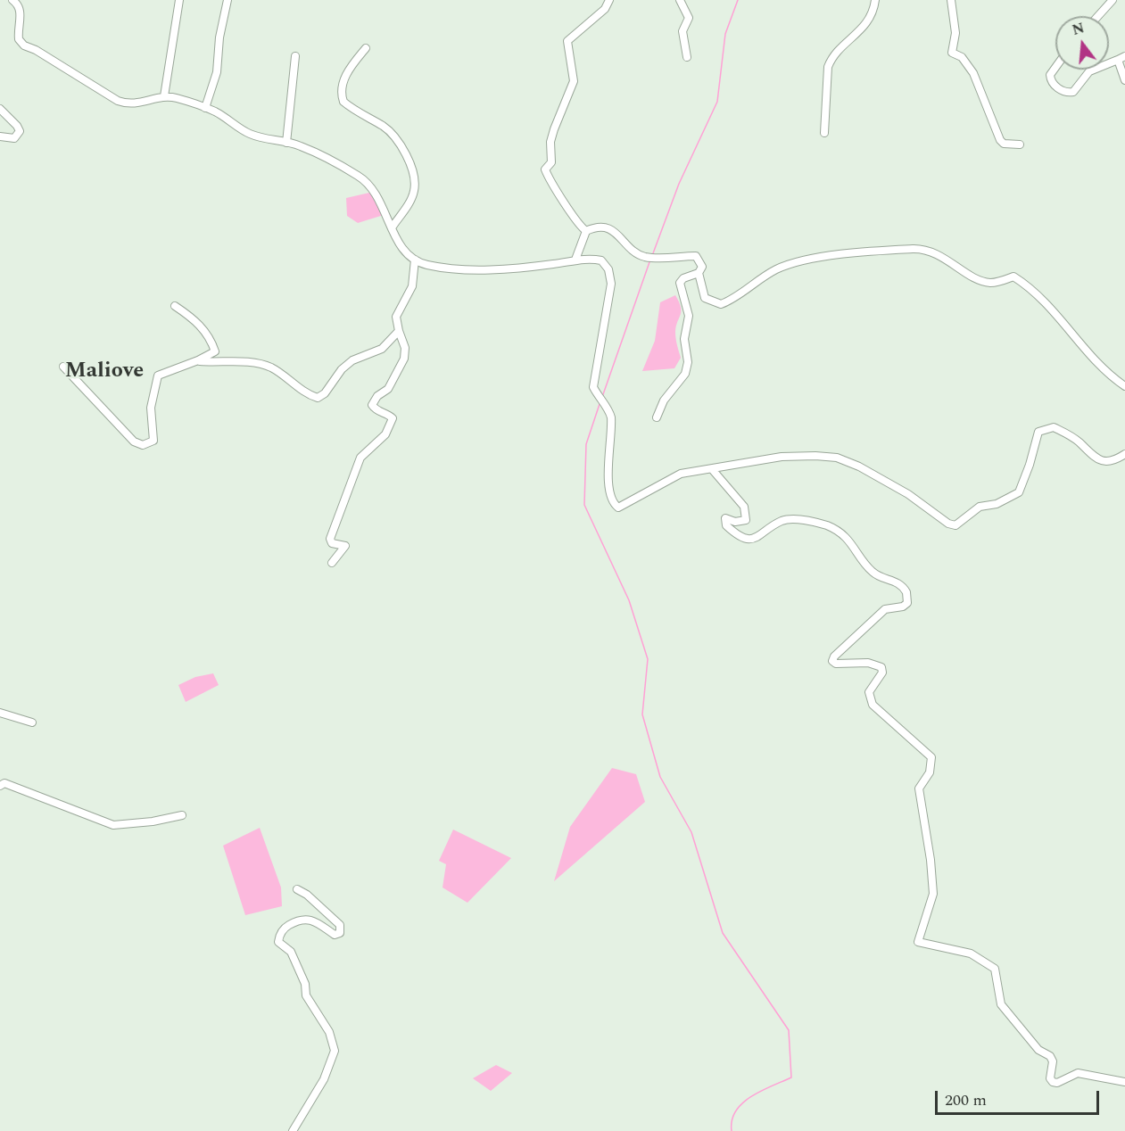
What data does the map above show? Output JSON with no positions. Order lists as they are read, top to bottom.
{
  "districts": ["Maliove"],
  "scale_bar": "200 m",
  "north": "top"
}
